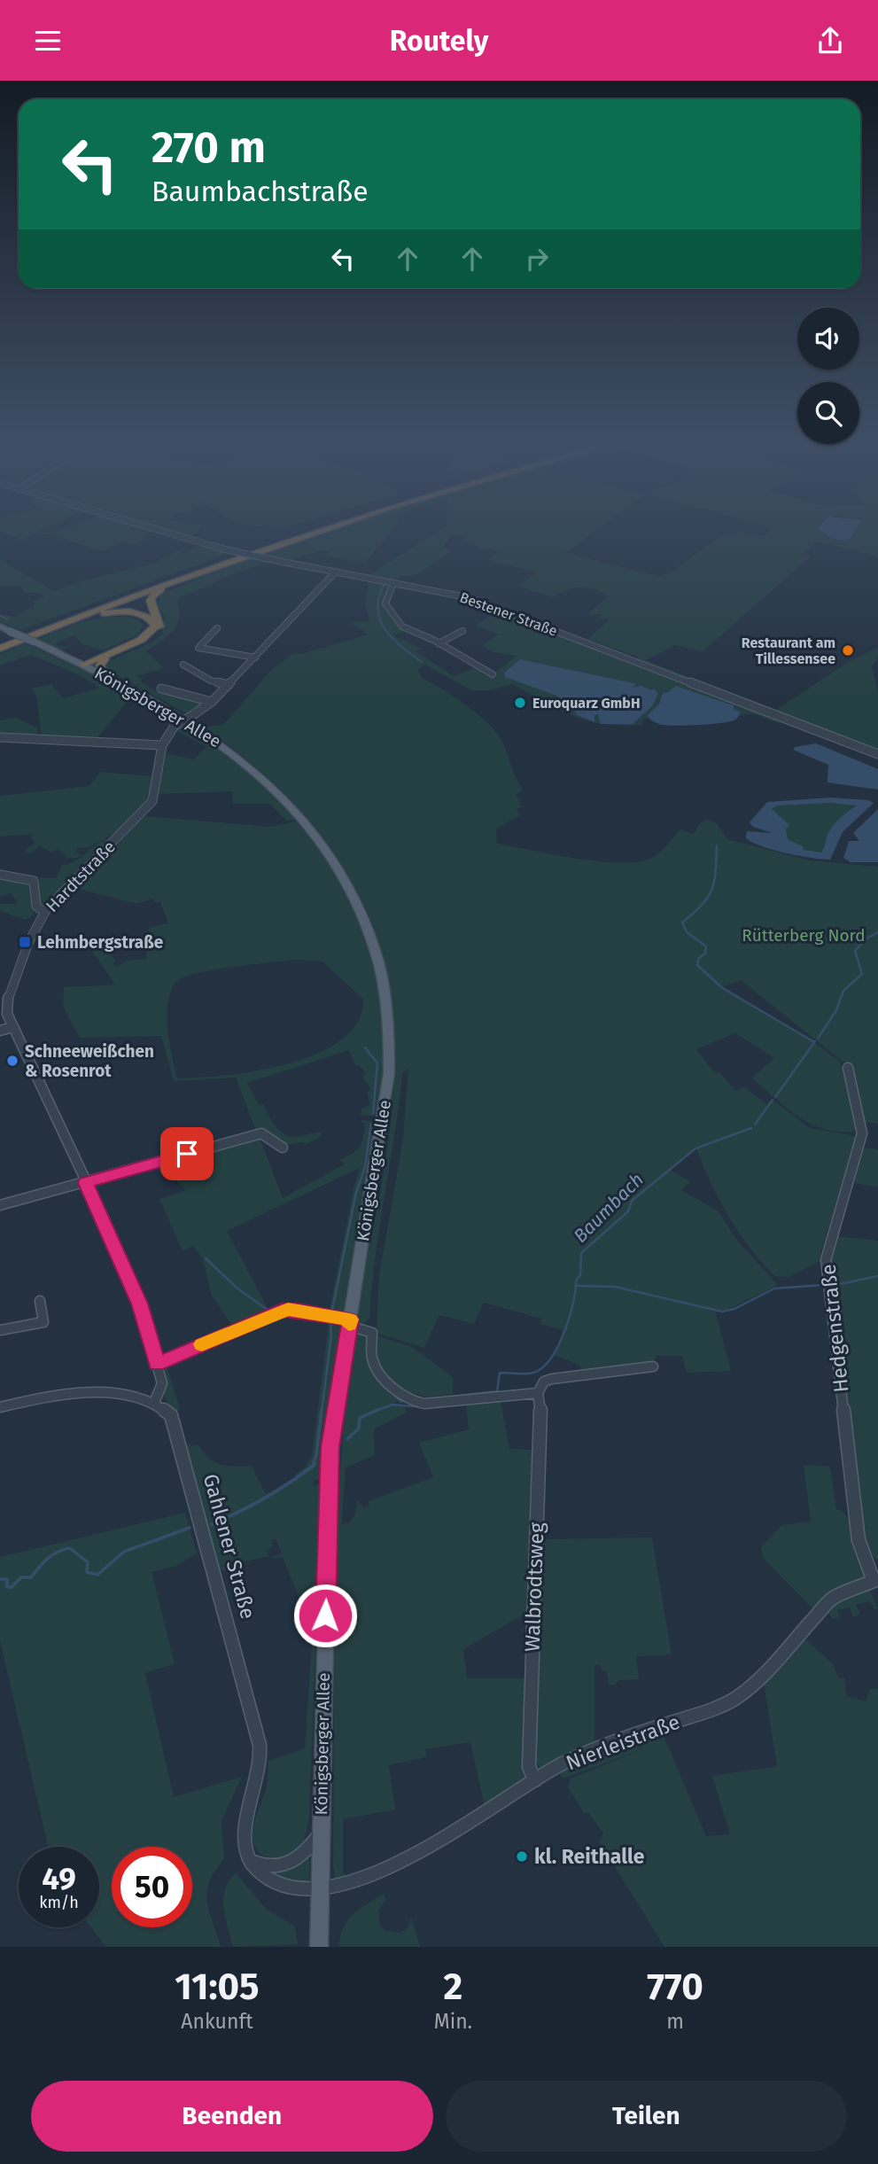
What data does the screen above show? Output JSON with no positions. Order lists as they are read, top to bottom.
{
  "streets": {
    "main road": ["Königsberger Allee"],
    "street": [
      "Bestener Straße",
      "Hardtstraße",
      "Hedgenstraße",
      "Gahlener Straße",
      "Walbrodtsweg",
      "Nierleistraße"
    ]
  },
  "crossings": [
    ["Bestener Straße", "Hardtstraße"],
    ["Königsberger Allee", "Gahlener Straße"],
    ["Königsberger Allee", "Nierleistraße"],
    ["Hardtstraße", "Gahlener Straße"],
    ["Hedgenstraße", "Nierleistraße"],
    ["Gahlener Straße", "Nierleistraße"],
    ["Walbrodtsweg", "Nierleistraße"]
  ],
  "water": ["Baumbach"],
  "parks": ["Rütterberg Nord"],
  "places": {
    "other": [
      "Restaurant am Tillessensee",
      "Euroquarz GmbH",
      "Schneeweißchen & Rosenrot",
      "kl. Reithalle"
    ],
    "transit": ["Lehmbergstraße"]
  },
  "page": {
    "header": "Routely",
    "turn": ["270 m", "Baumbachstraße"],
    "speed": "49 km/h",
    "limit": "50",
    "eta": [
      "11:05",
      "Ankunft",
      "2",
      "Min.",
      "770",
      "m"
    ],
    "buttons": ["Beenden", "Teilen"]
  }
}
